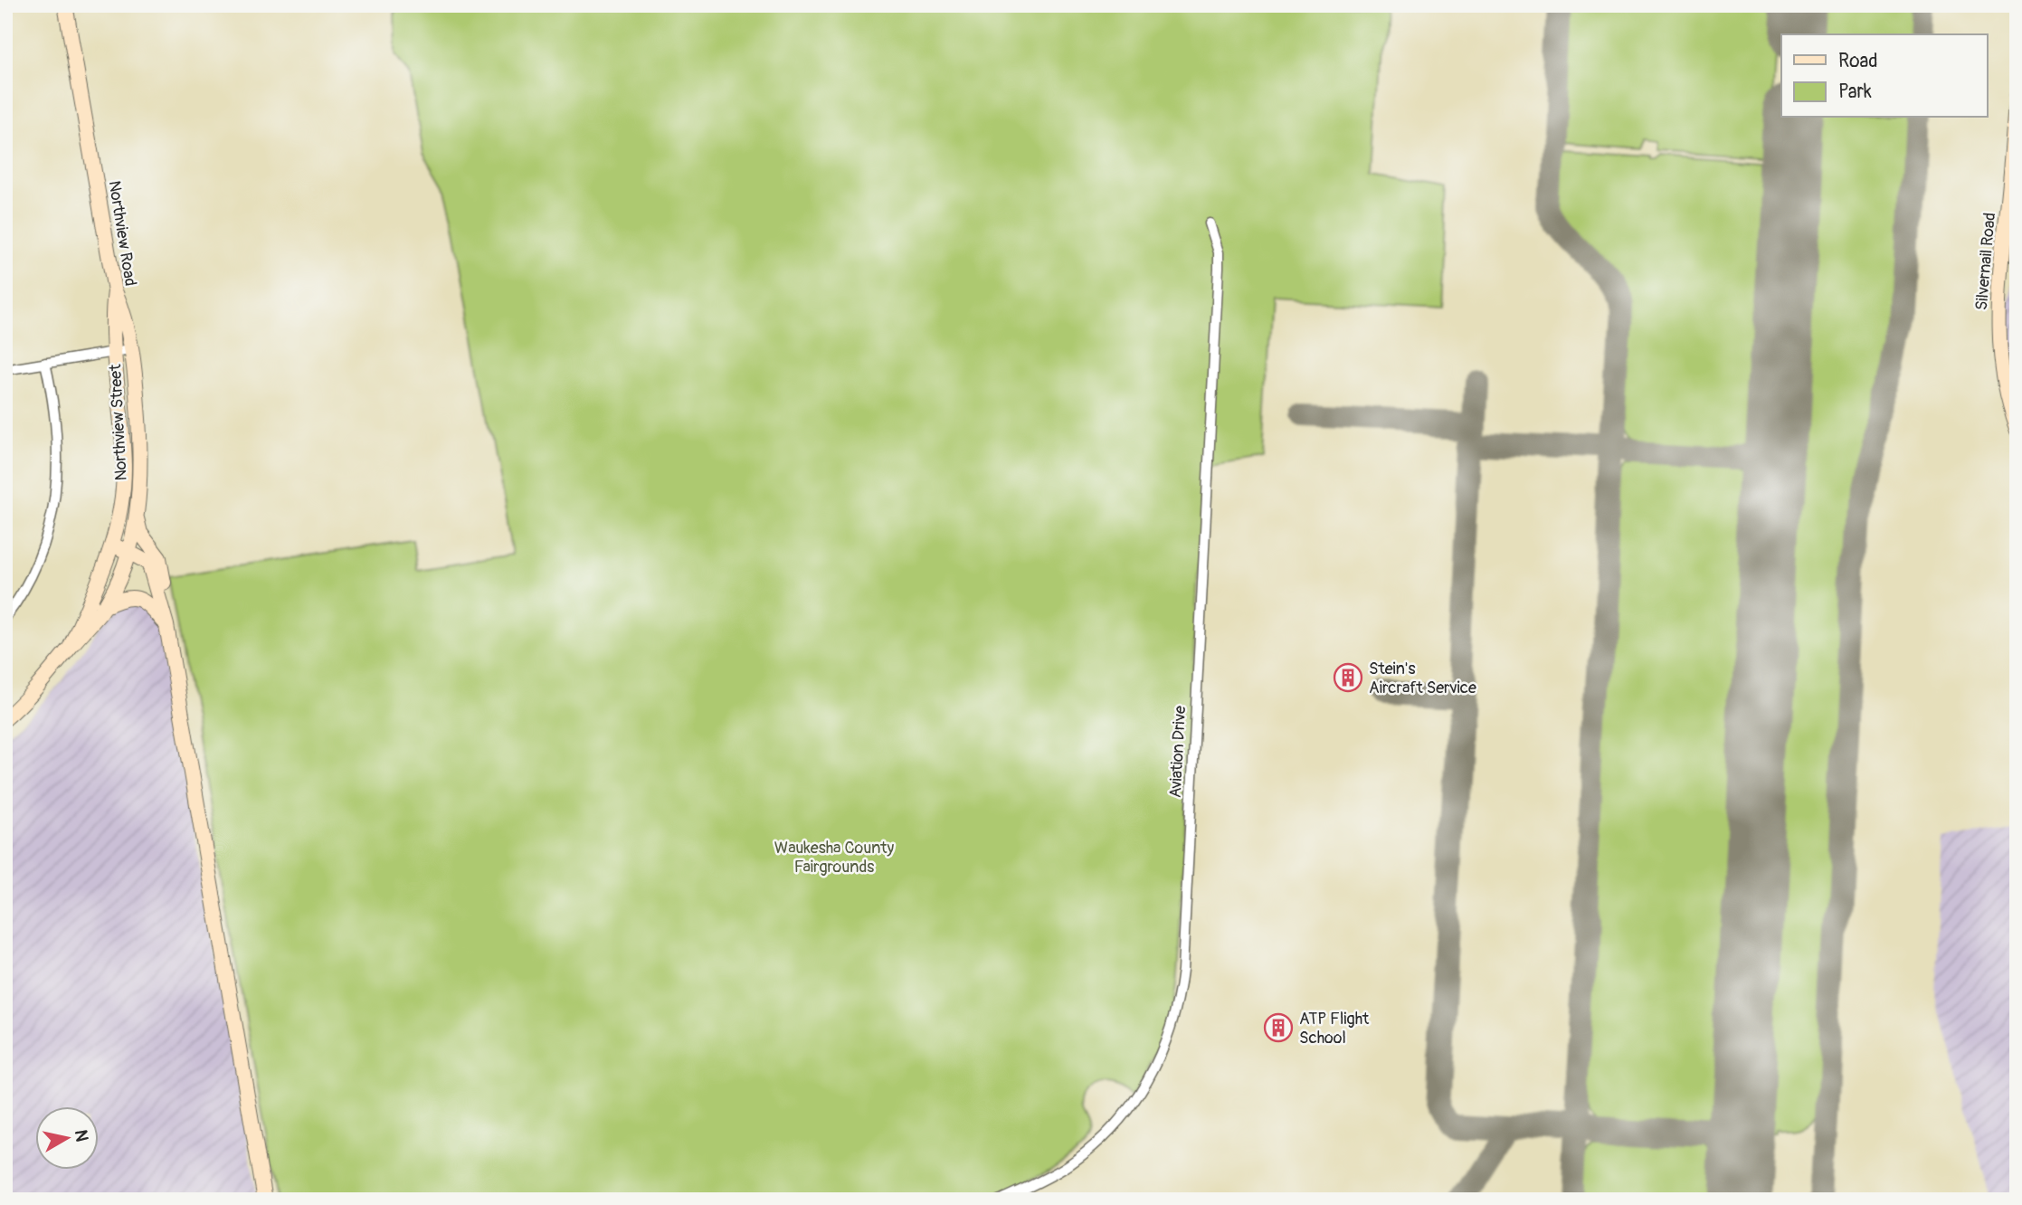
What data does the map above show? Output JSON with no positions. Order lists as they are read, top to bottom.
{
  "streets": {
    "street": [
      "Northview Road",
      "Silvernail Road",
      "Northview Street",
      "Aviation Drive"
    ]
  },
  "crossings": [
    ["Northview Road", "Northview Street"]
  ],
  "parks": ["Waukesha County Fairgrounds"],
  "places": {
    "building": ["Stein's Aircraft Service", "ATP Flight School"]
  },
  "legend": ["Road", "Park"],
  "north": "right"
}
